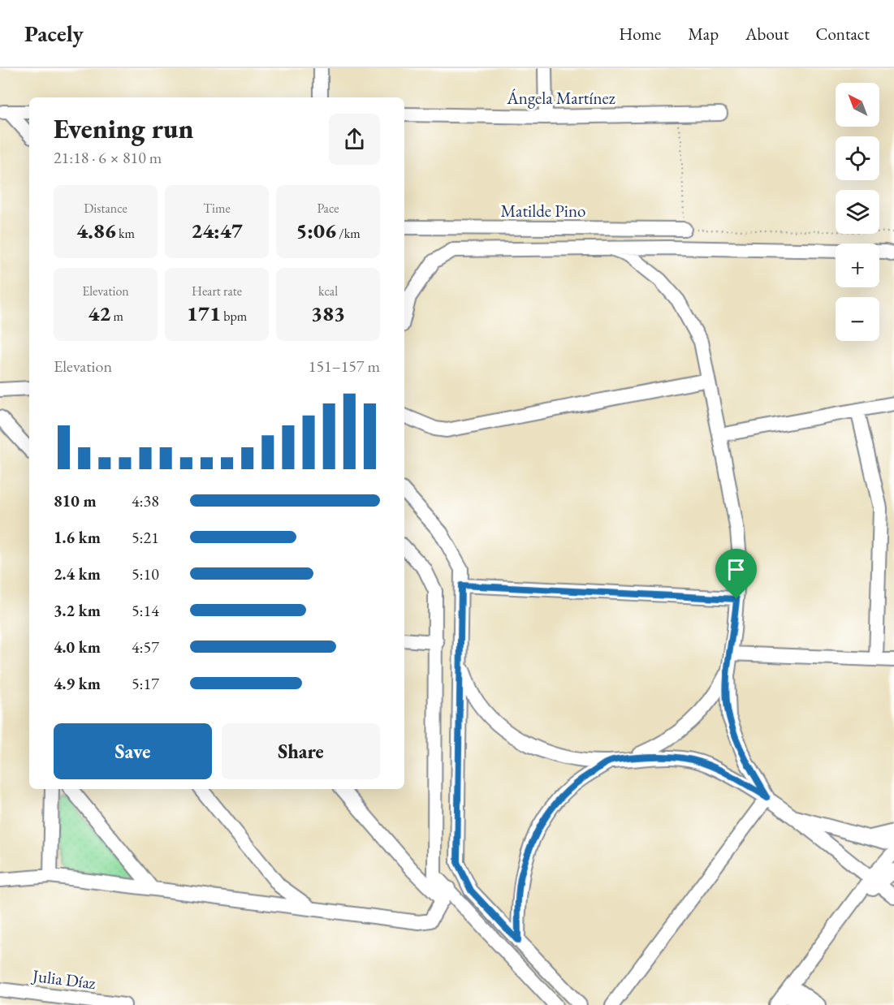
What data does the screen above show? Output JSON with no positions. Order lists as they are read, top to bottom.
{
  "streets": {
    "street": ["Ángela Martínez", "Matilde Pino", "Julia Díaz"]
  },
  "north": "top left",
  "page": {
    "header": "Pacely",
    "nav": [
      "Home",
      "Map",
      "About",
      "Contact"
    ],
    "map_buttons": ["+", "−"],
    "heading": ["Evening run", "21:18 · 6 × 810 m"],
    "stats": [
      ["Distance", "4.86 km"],
      ["Time", "24:47"],
      ["Pace", "5:06 /km"],
      ["Elevation", "42 m"],
      ["Heart rate", "171 bpm"],
      ["kcal", "383"]
    ],
    "chart": ["Elevation", "151–157 m"],
    "list": [
      {
        "name": "810 m",
        "note": "4:38"
      },
      {
        "name": "1.6 km",
        "note": "5:21"
      },
      {
        "name": "2.4 km",
        "note": "5:10"
      },
      {
        "name": "3.2 km",
        "note": "5:14"
      },
      {
        "name": "4.0 km",
        "note": "4:57"
      },
      {
        "name": "4.9 km",
        "note": "5:17"
      }
    ],
    "buttons": ["Save", "Share"]
  }
}
